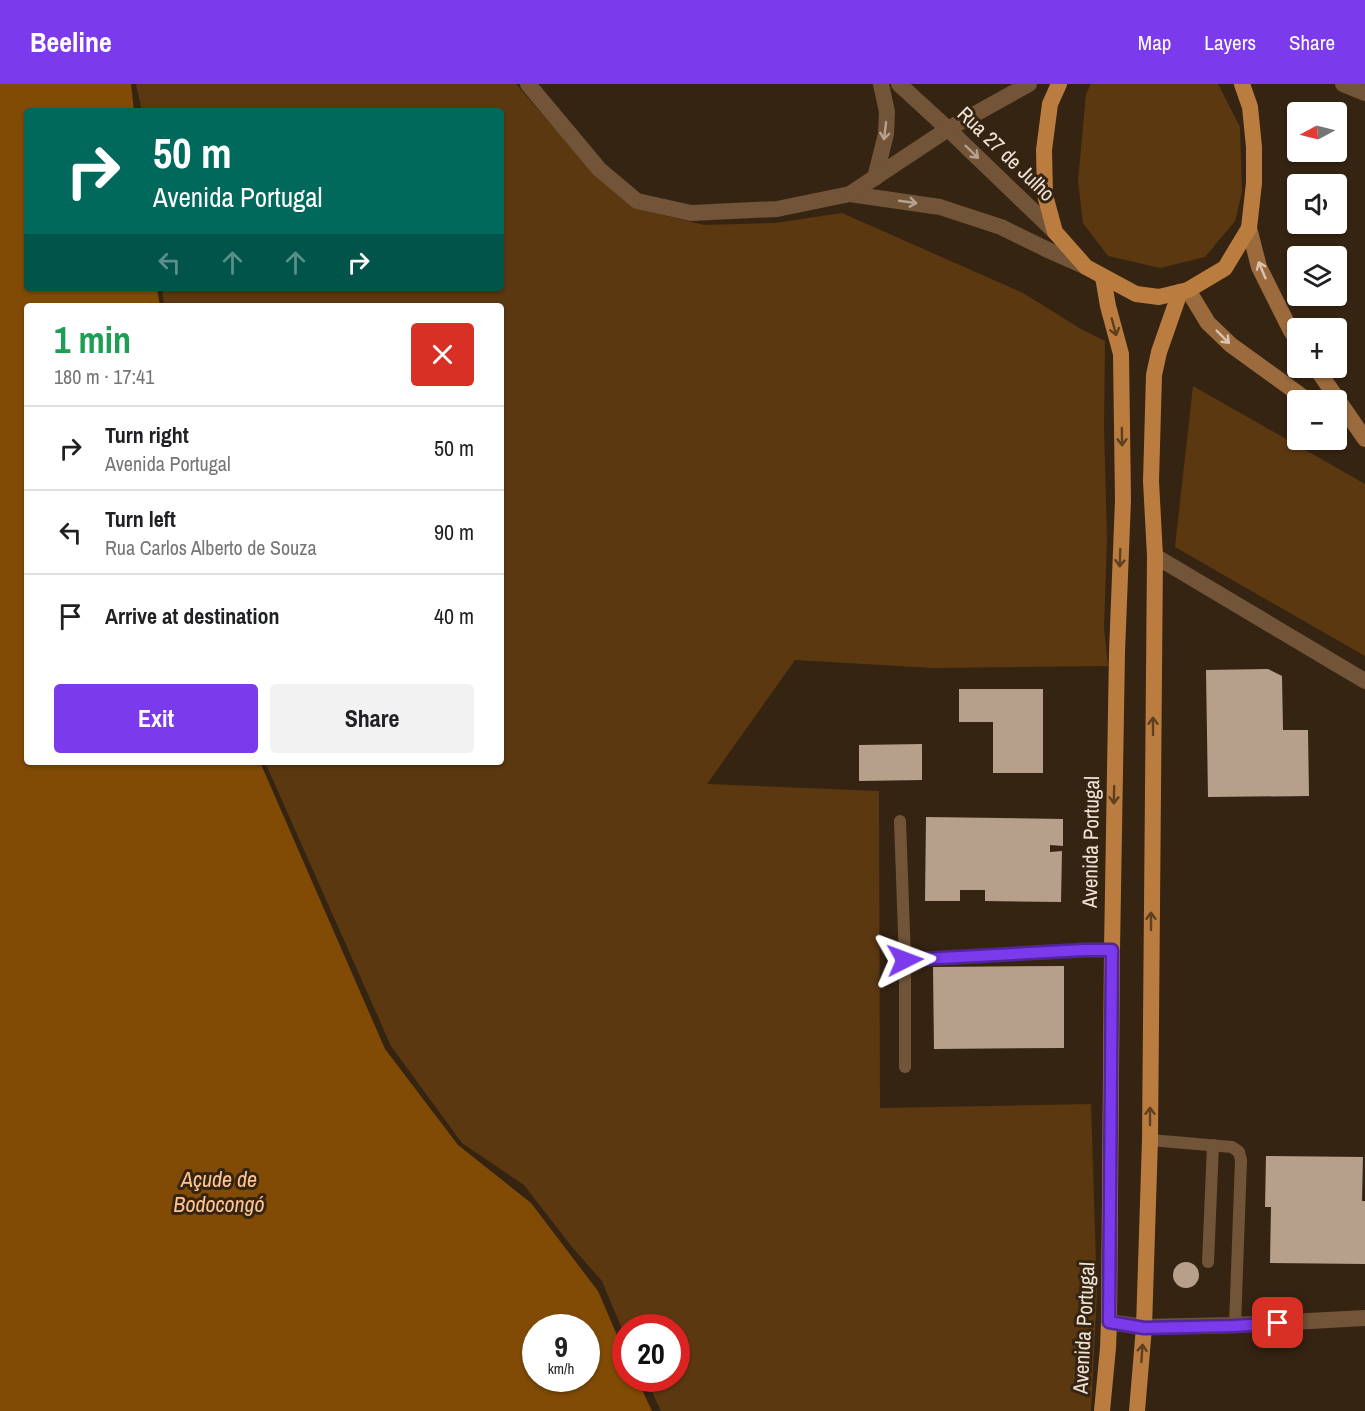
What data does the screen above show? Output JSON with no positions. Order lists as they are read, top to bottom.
{
  "streets": {
    "main road": ["Avenida Portugal"],
    "street": ["Rua 27 de Julho"]
  },
  "one_way": ["Rua 27 de Julho"],
  "water": ["Açude de Bodocongó"],
  "north": "left",
  "page": {
    "header": "Beeline",
    "nav": ["Map", "Layers", "Share"],
    "map_buttons": ["+", "−"],
    "turn": ["50 m", "Avenida Portugal"],
    "heading": ["1 min", "180 m · 17:41"],
    "list": [
      {
        "name": "Turn right",
        "note": "Avenida Portugal",
        "value": "50 m"
      },
      {
        "name": "Turn left",
        "note": "Rua Carlos Alberto de Souza",
        "value": "90 m"
      },
      {
        "name": "Arrive at destination",
        "value": "40 m"
      }
    ],
    "buttons": ["Exit", "Share"],
    "speed": "9 km/h",
    "limit": "20"
  }
}
